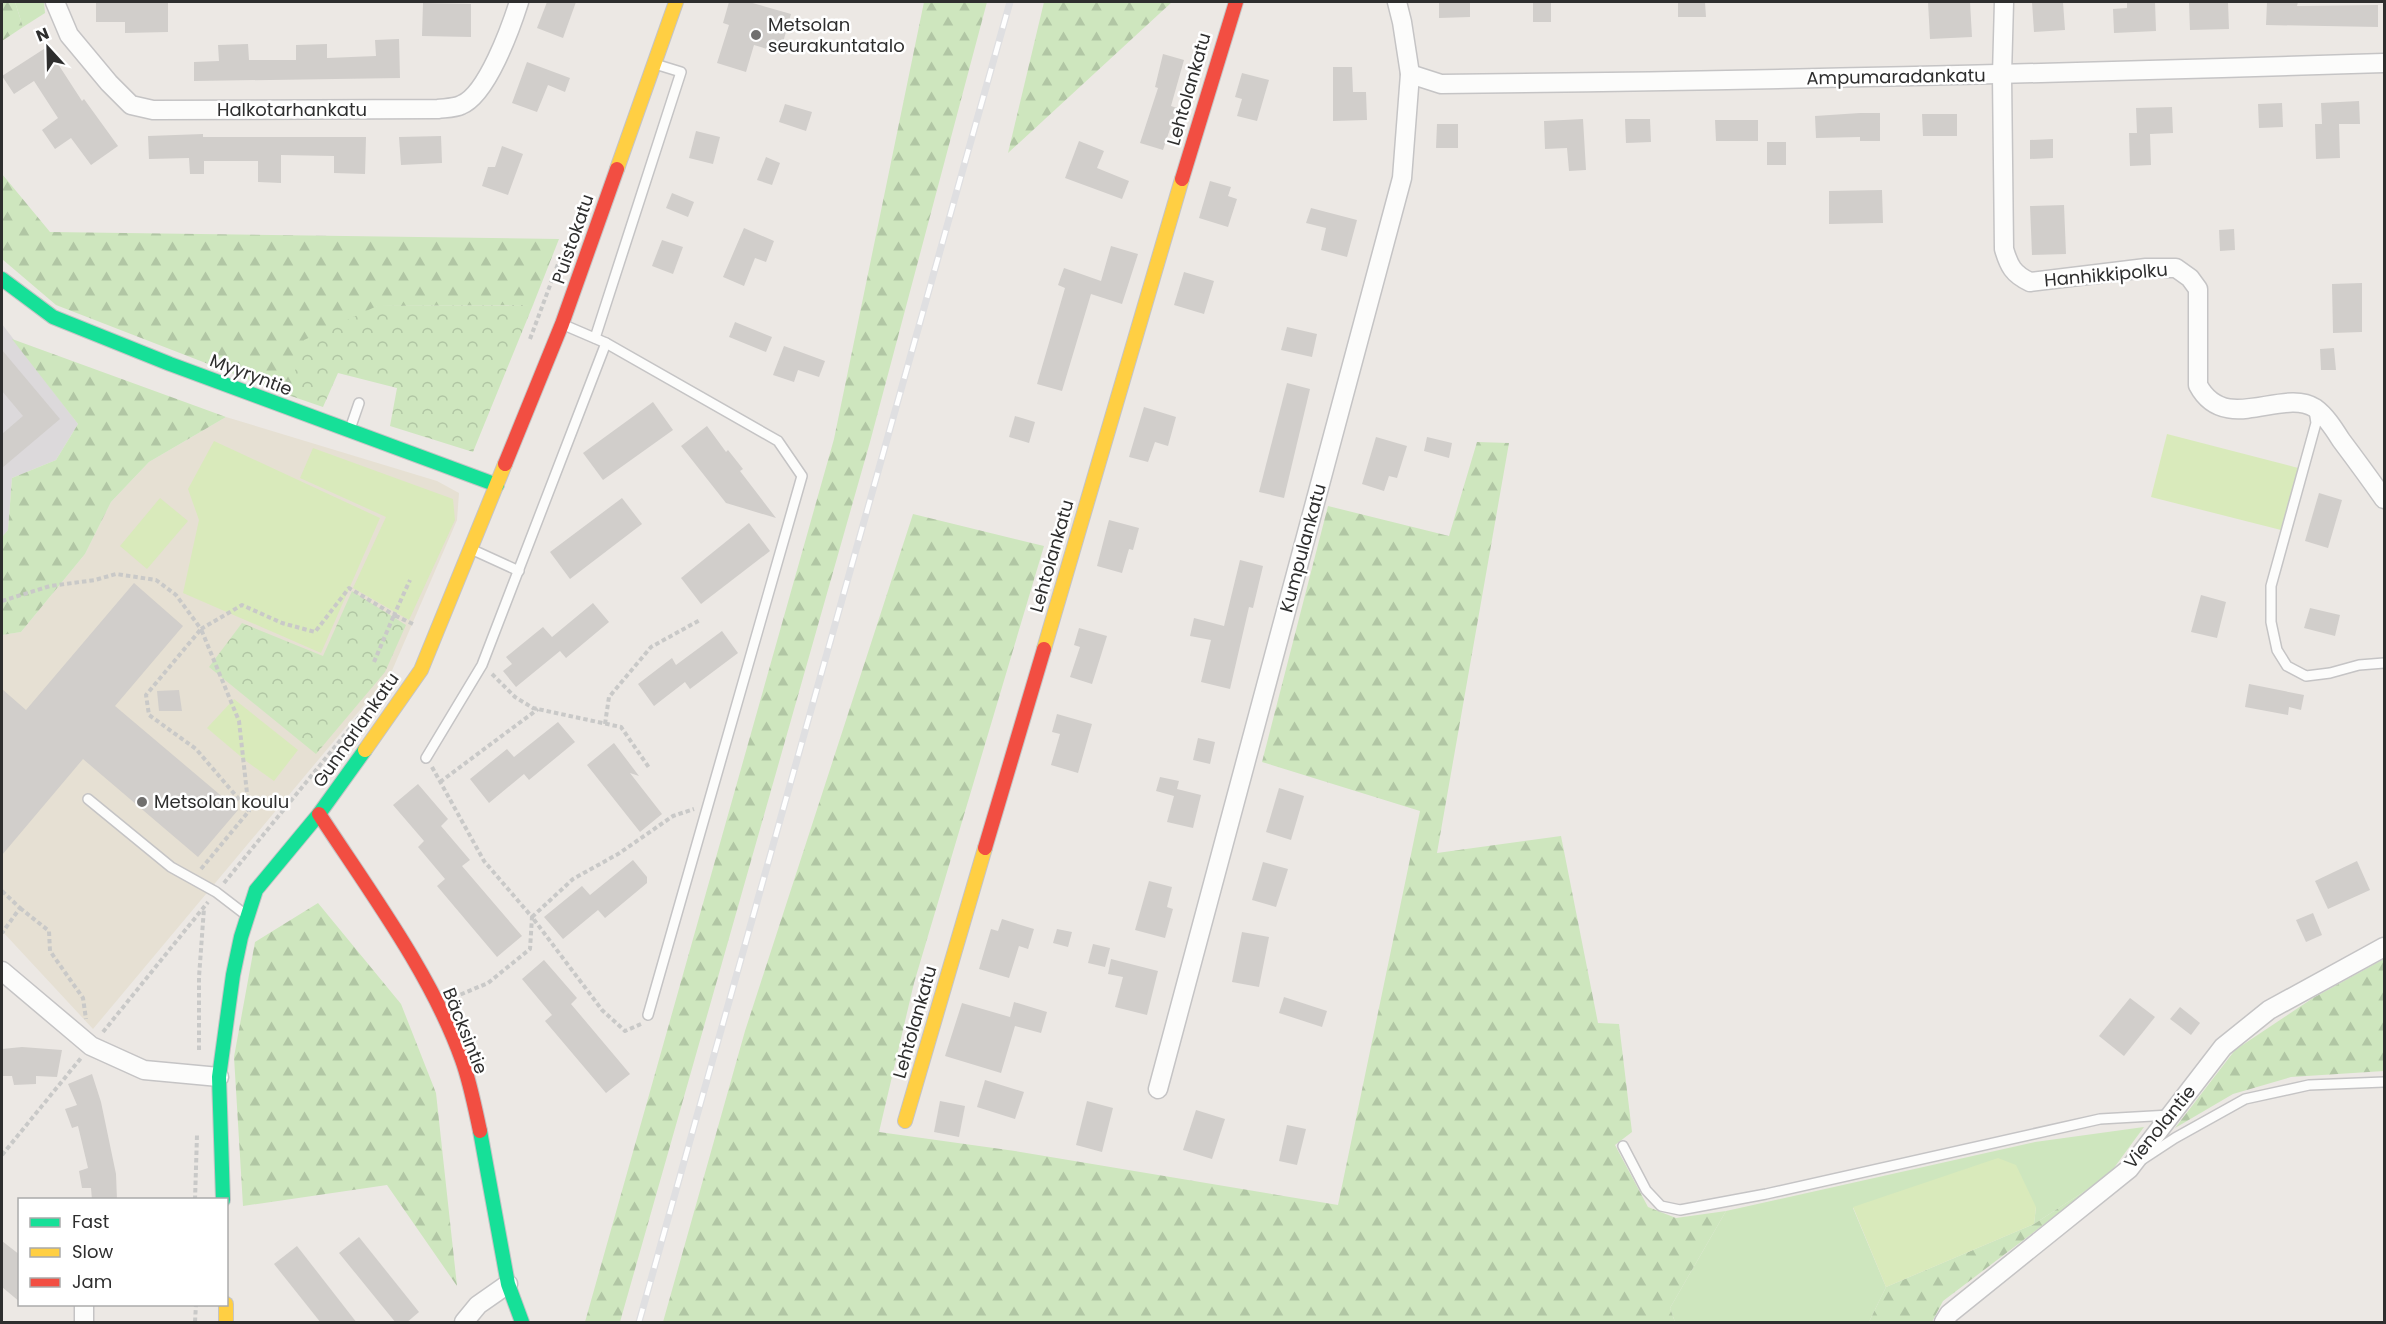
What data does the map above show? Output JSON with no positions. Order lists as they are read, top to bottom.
{
  "streets": {
    "street": [
      "Ampumaradankatu",
      "Lehtolankatu",
      "Halkotarhankatu",
      "Puistokatu",
      "Hanhikkipolku",
      "Myyryntie",
      "Kumpulankatu",
      "Gunnarlankatu",
      "Bäcksintie",
      "Vienolantie"
    ]
  },
  "crossings": [
    ["Ampumaradankatu", "Hanhikkipolku"],
    ["Ampumaradankatu", "Kumpulankatu"],
    ["Puistokatu", "Myyryntie"],
    ["Puistokatu", "Gunnarlankatu"],
    ["Myyryntie", "Gunnarlankatu"],
    ["Gunnarlankatu", "Bäcksintie"]
  ],
  "places": ["Metsolan seurakuntatalo", "Metsolan koulu"],
  "legend": ["Fast", "Slow", "Jam"],
  "north": "top"
}
